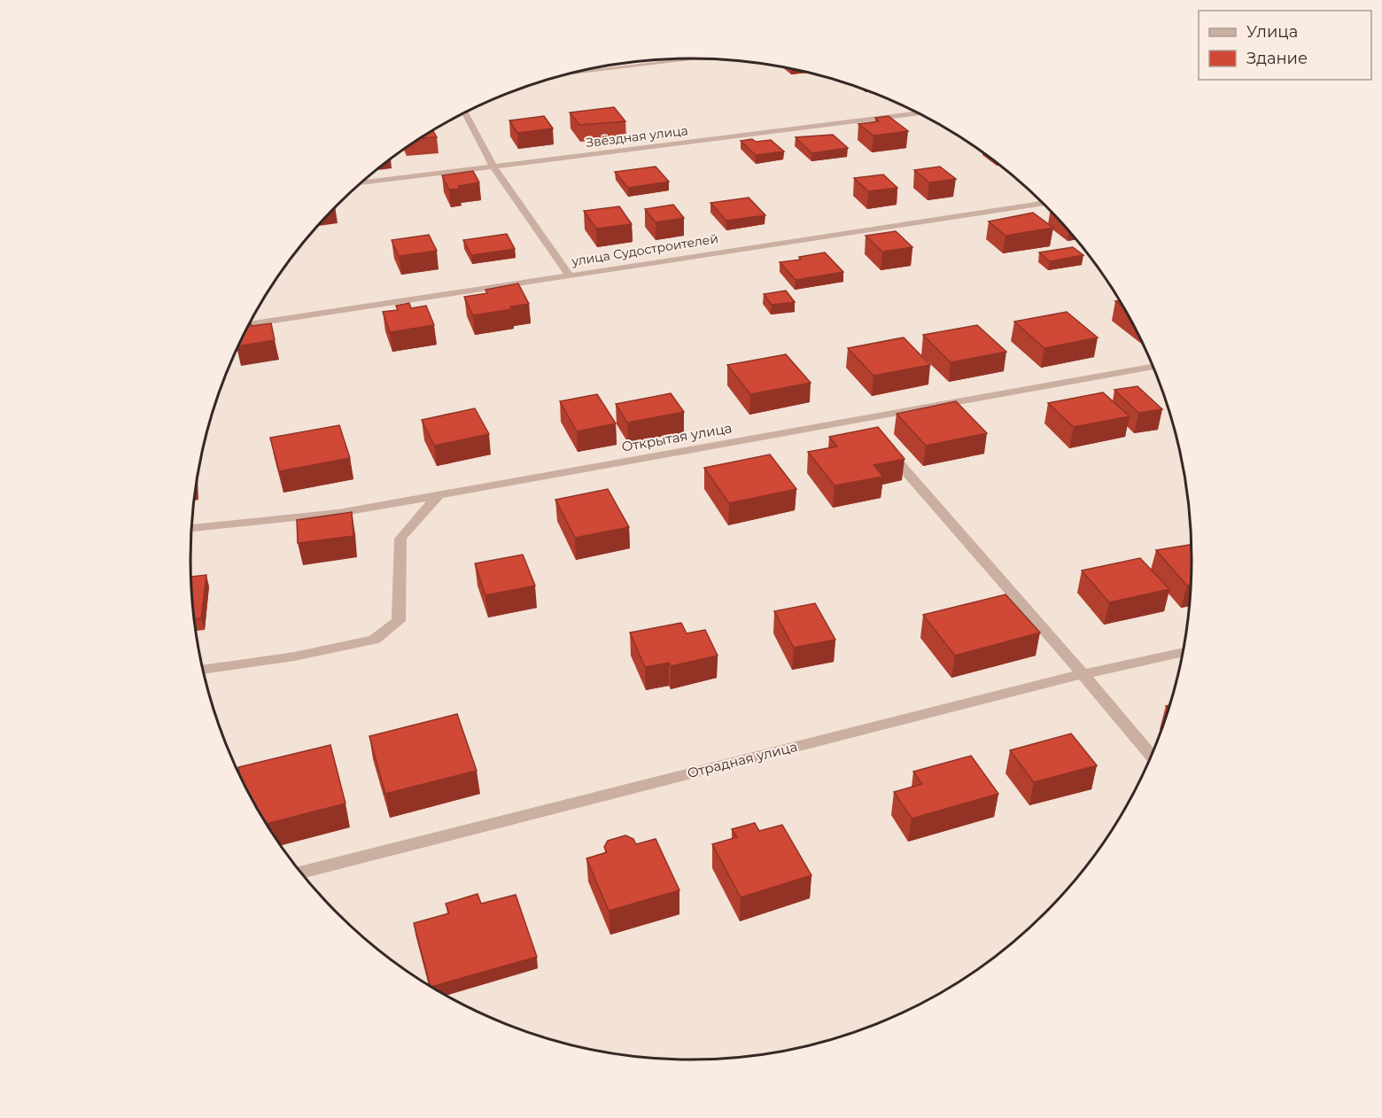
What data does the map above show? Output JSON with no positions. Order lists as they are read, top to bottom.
{
  "streets": {
    "street": [
      "Звёздная улица",
      "улица Судостроителей",
      "Открытая улица",
      "Отрадная улица"
    ]
  },
  "legend": ["Улица", "Здание"]
}
